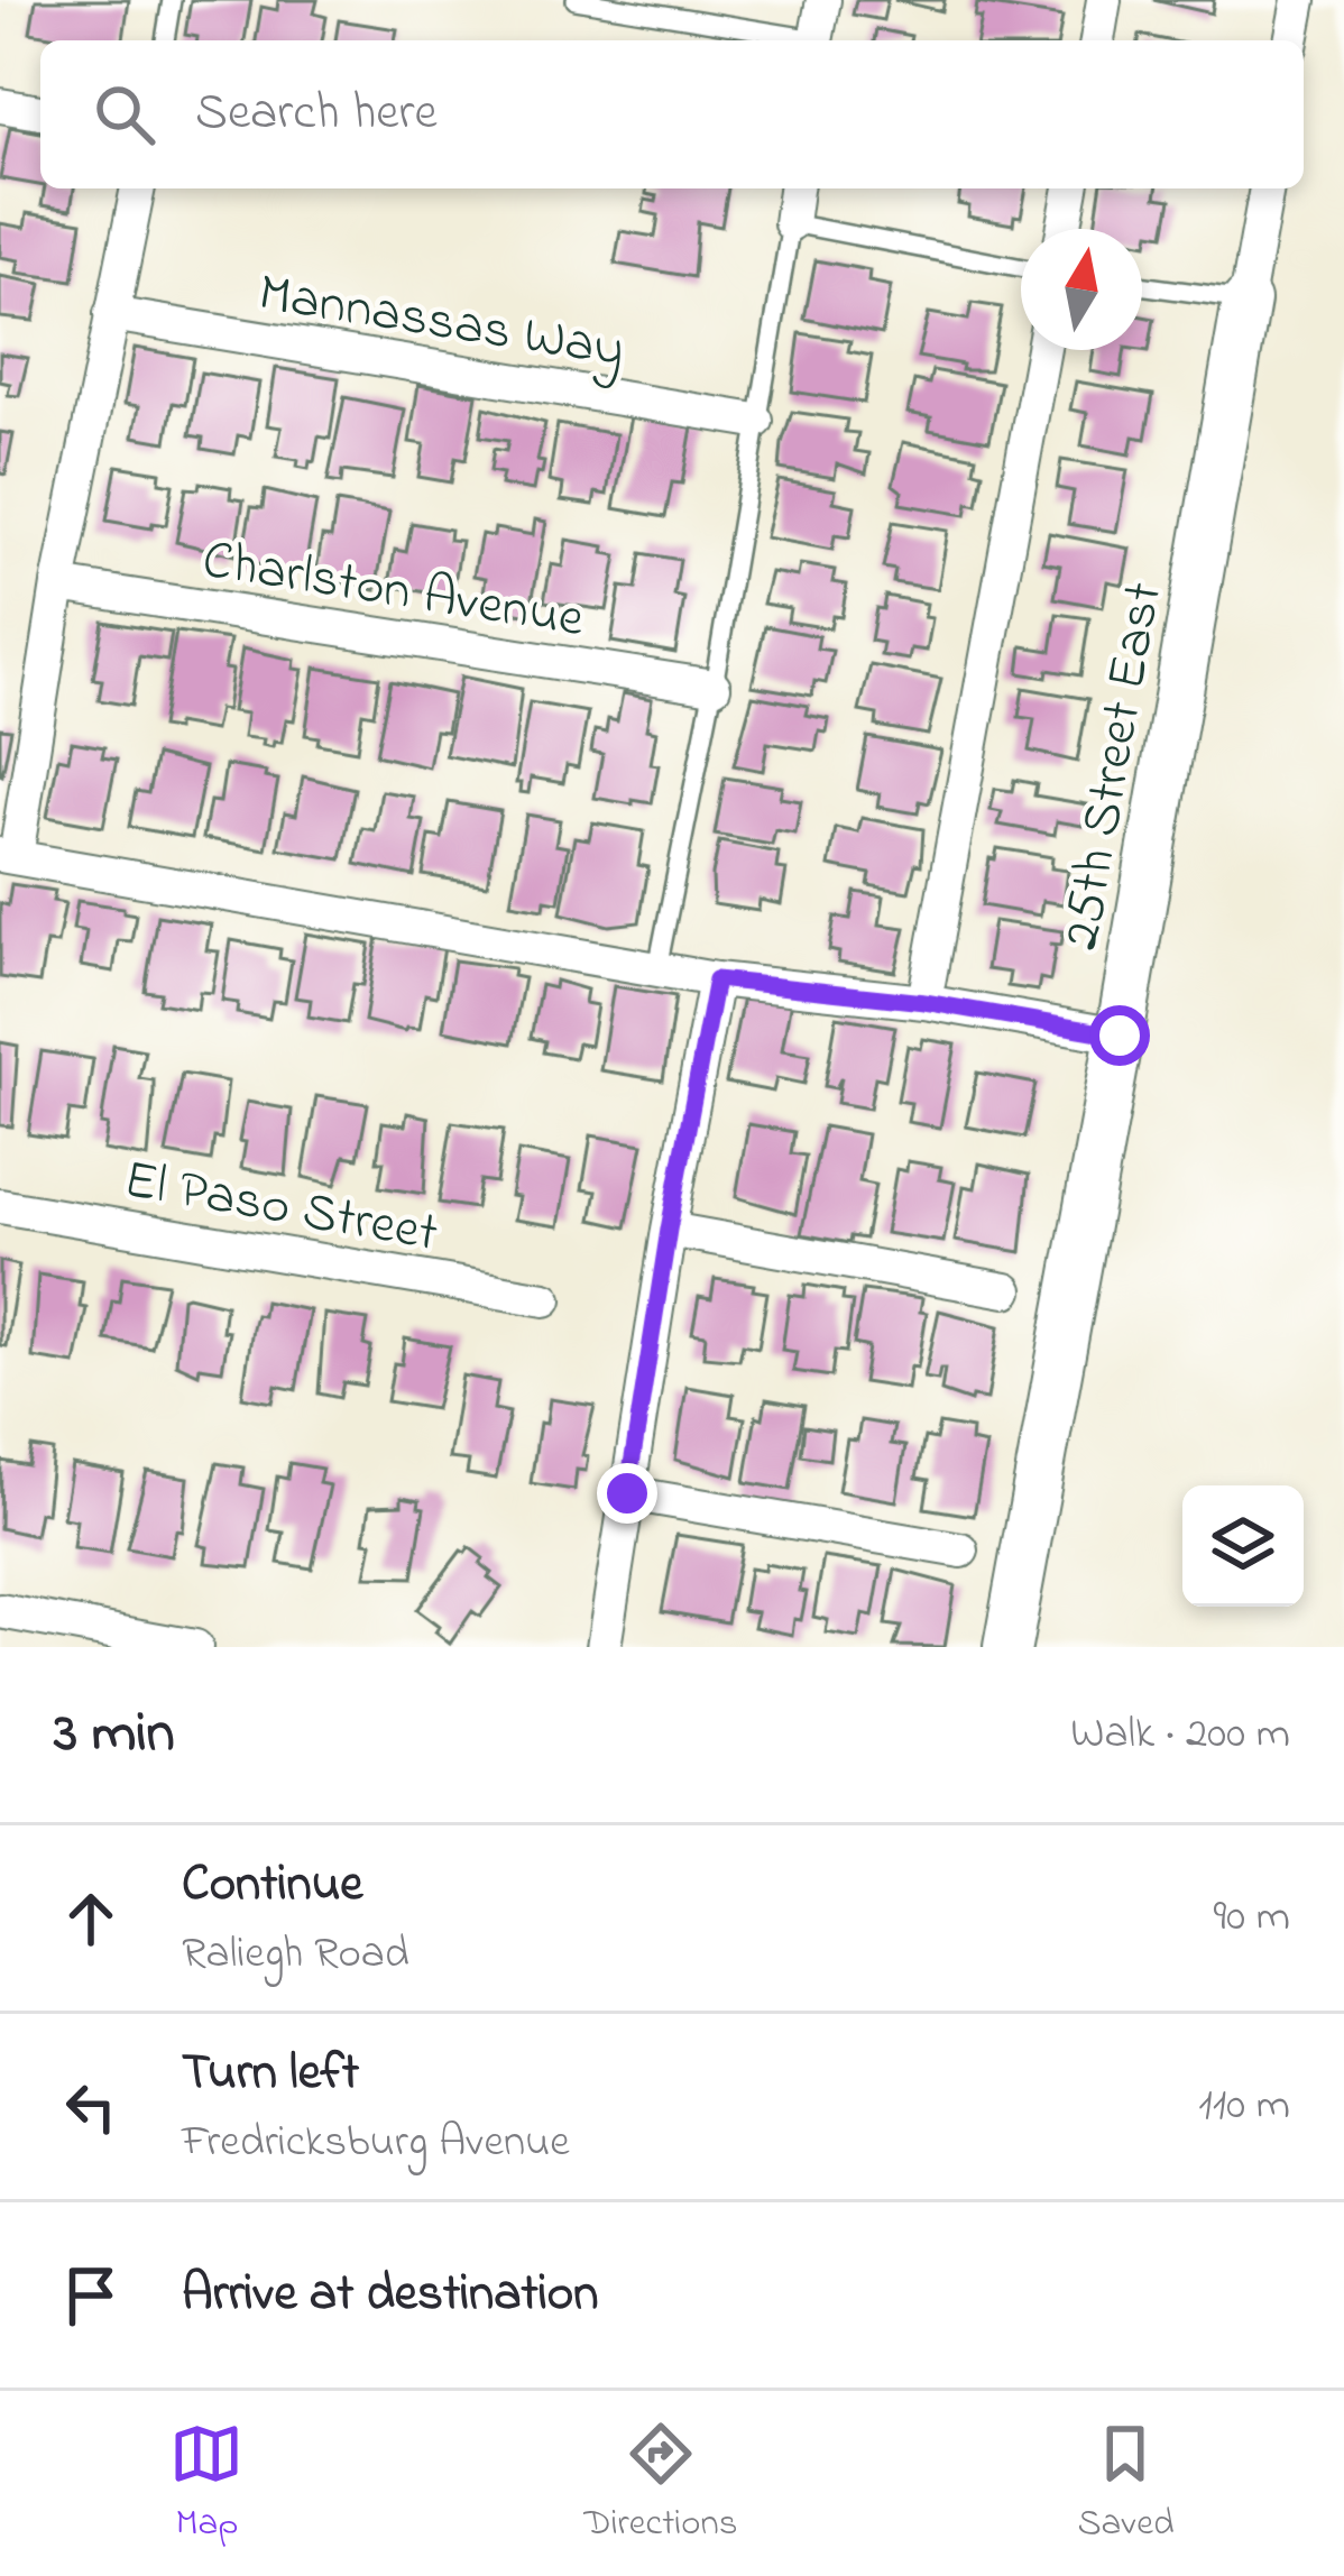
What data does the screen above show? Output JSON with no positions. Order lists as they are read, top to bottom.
{
  "streets": {
    "street": [
      "Mannassas Way",
      "Charlston Avenue",
      "25th Street East",
      "El Paso Street"
    ]
  },
  "north": "top",
  "page": {
    "search": "Search here",
    "heading": ["3 min", "Walk · 200 m"],
    "list": [
      ["Continue", "Raliegh Road", "90 m"],
      ["Turn left", "Fredricksburg Avenue", "110 m"],
      "Arrive at destination"
    ],
    "nav": ["Map", "Directions", "Saved"]
  }
}
